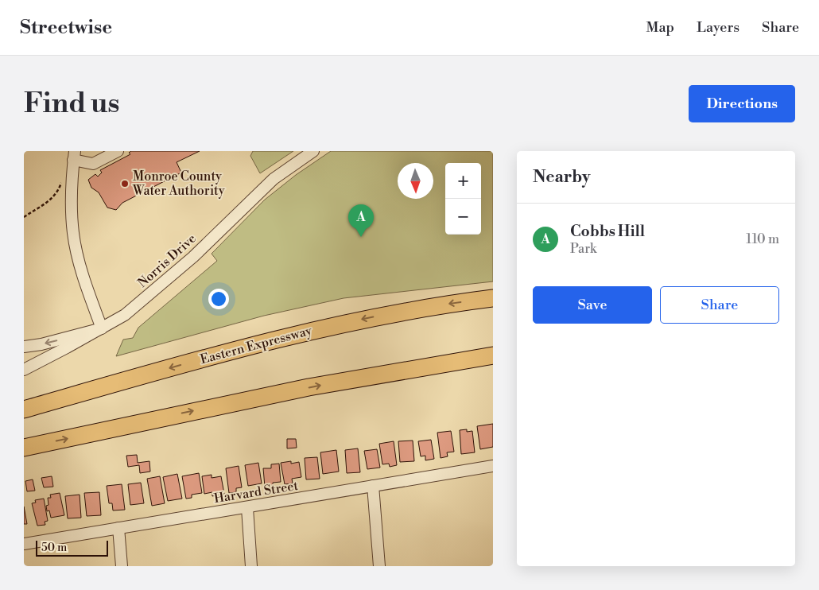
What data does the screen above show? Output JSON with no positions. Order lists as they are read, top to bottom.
{
  "streets": {
    "highway": ["Eastern Expressway"],
    "street": ["Norris Drive", "Harvard Street"]
  },
  "places": ["Monroe County Water Authority"],
  "scale_bar": "50 m",
  "north": "bottom",
  "page": {
    "header": "Streetwise",
    "nav": ["Map", "Layers", "Share"],
    "buttons": [
      "Directions",
      ["Save", "Share"]
    ],
    "title": "Find us",
    "heading": "Nearby",
    "map_buttons": ["+", "−"],
    "list": [
      {
        "mark": "A",
        "name": "Cobbs Hill",
        "note": "Park",
        "value": "110 m"
      }
    ],
    "pins": "A",
    "scale": "50 m"
  }
}
